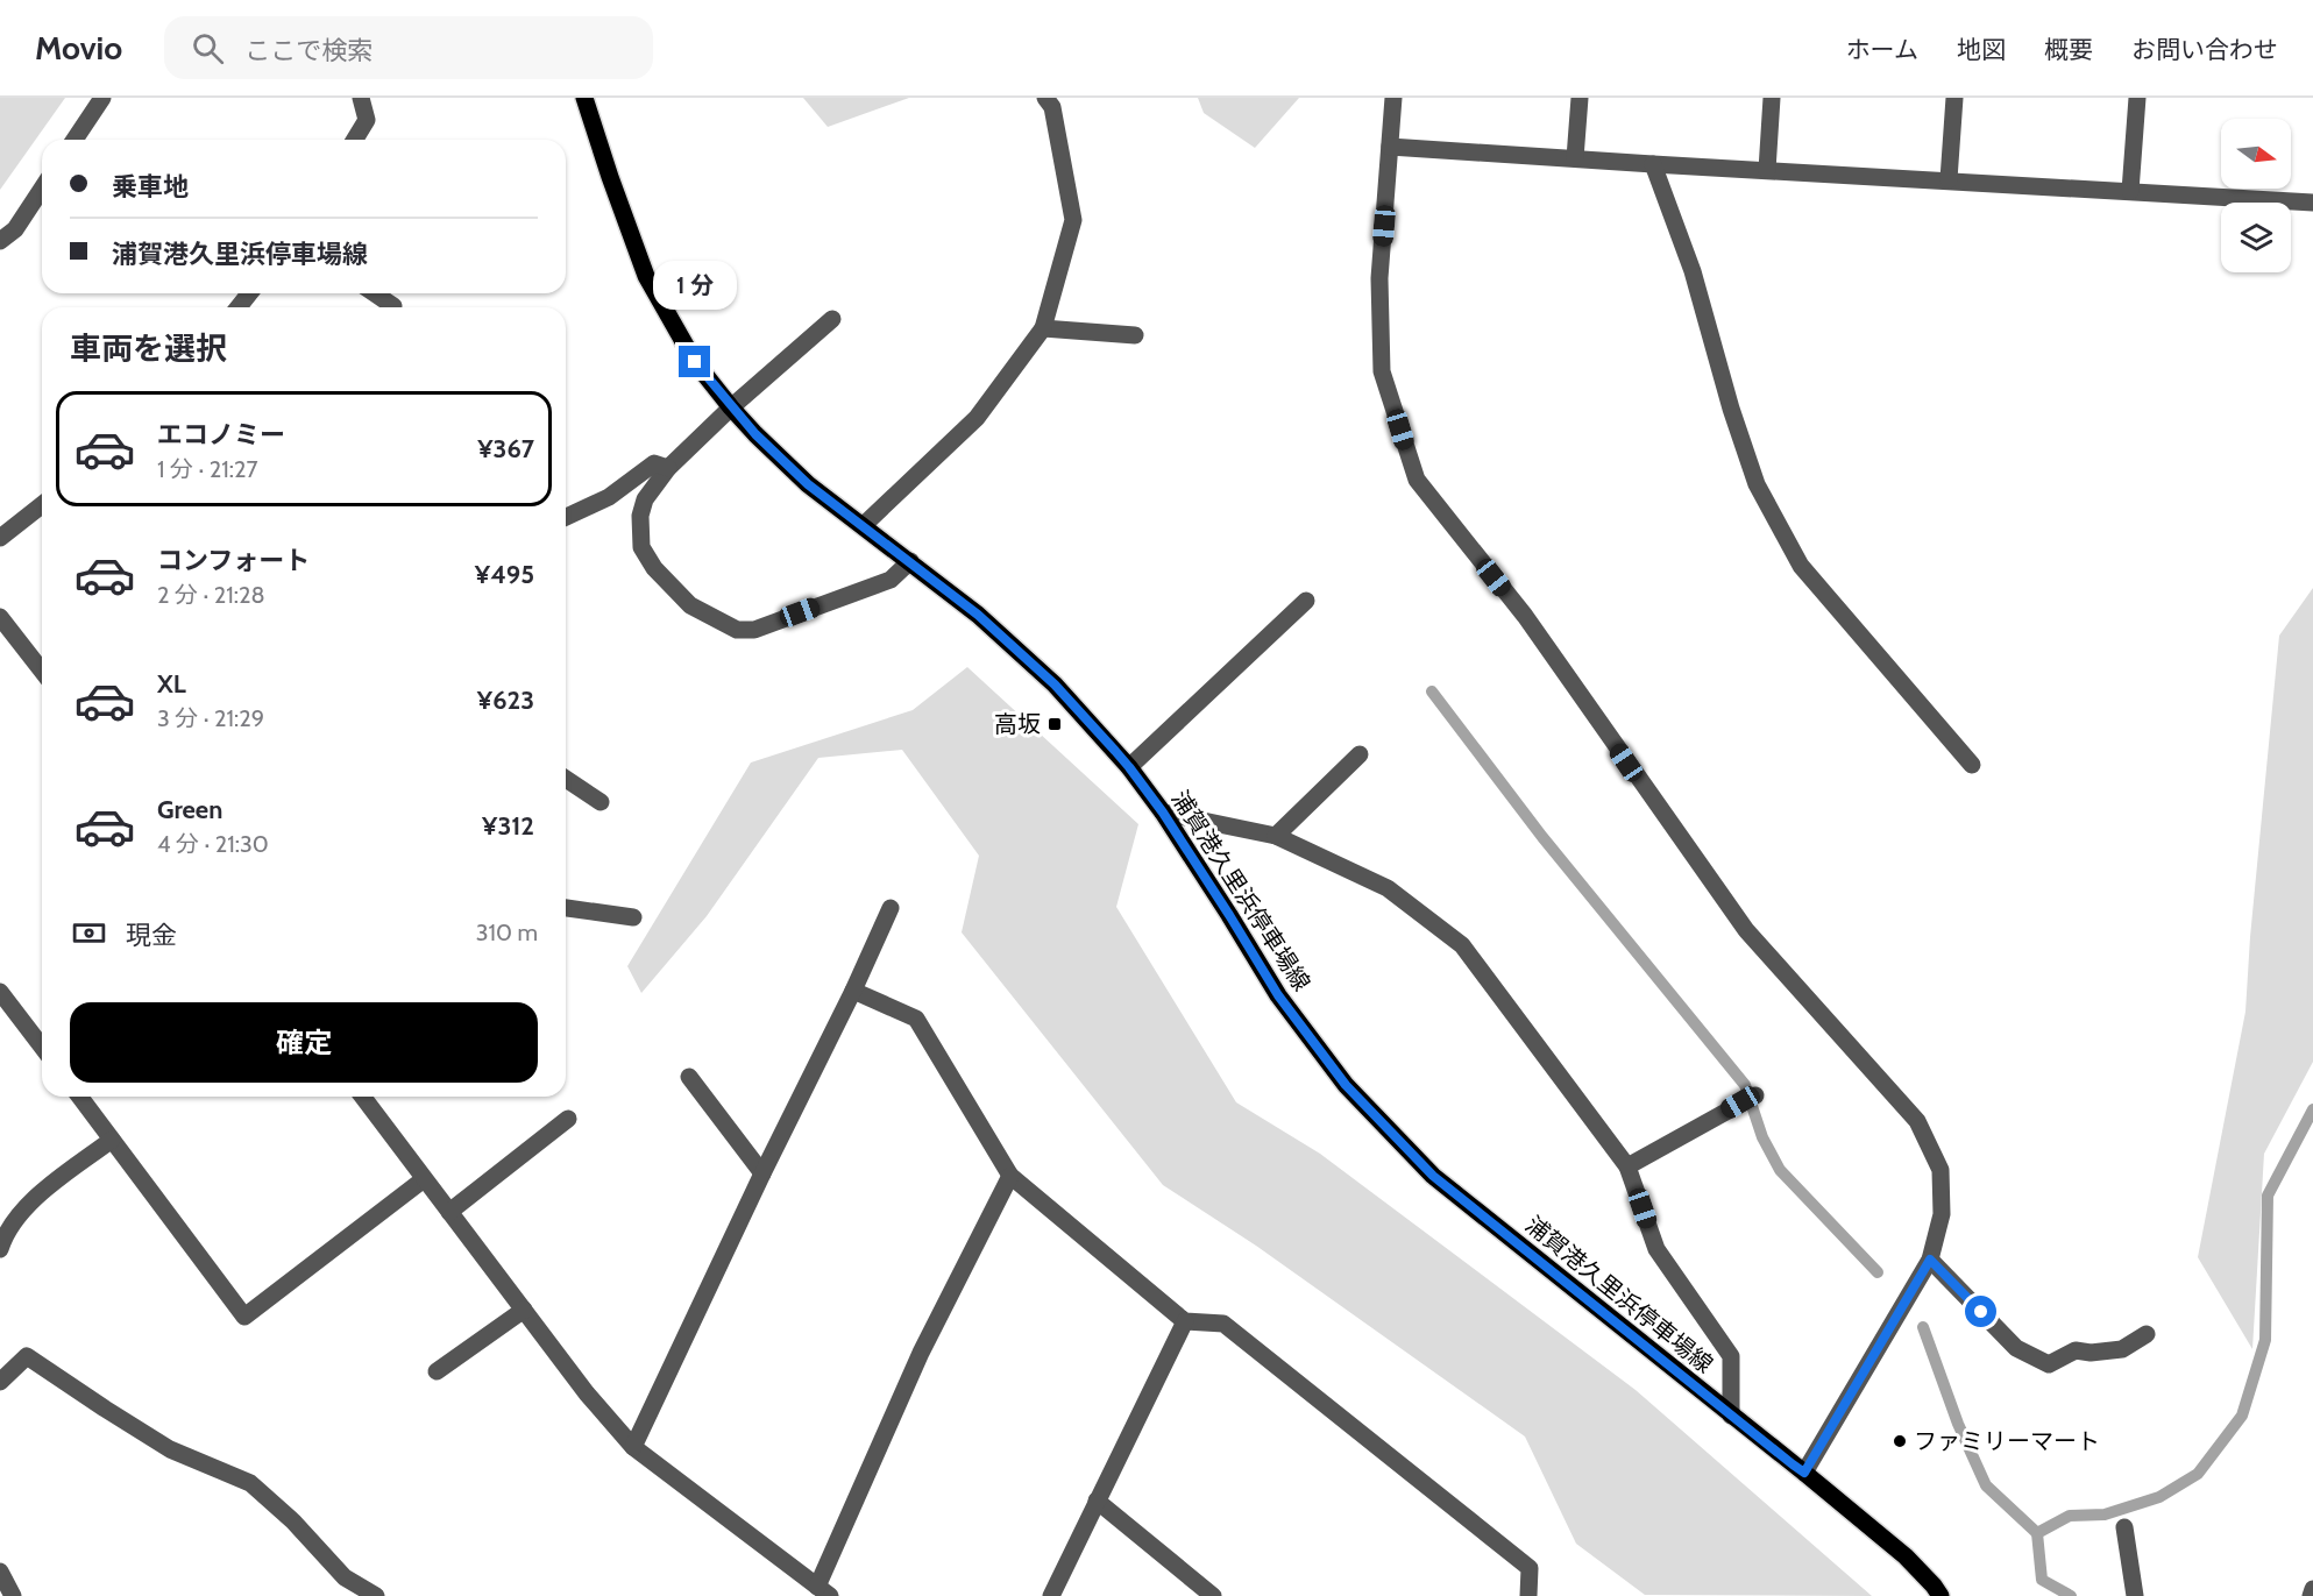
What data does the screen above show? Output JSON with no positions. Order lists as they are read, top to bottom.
{
  "streets": {
    "main road": ["浦賀港久里浜停車場線"]
  },
  "places": {
    "transit": ["高坂"],
    "other": ["ファミリーマート"]
  },
  "north": "right",
  "page": {
    "header": "Movio",
    "search": "ここで検索",
    "nav": [
      "ホーム",
      "地図",
      "概要",
      "お問い合わせ"
    ],
    "banner": ["乗車地", "浦賀港久里浜停車場線"],
    "bubble": "1 分",
    "heading": "車両を選択",
    "list": [
      {
        "name": "エコノミー",
        "note": "1 分 · 21:27",
        "value": "¥367"
      },
      {
        "name": "コンフォート",
        "note": "2 分 · 21:28",
        "value": "¥495"
      },
      {
        "name": "XL",
        "note": "3 分 · 21:29",
        "value": "¥623"
      },
      {
        "name": "Green",
        "note": "4 分 · 21:30",
        "value": "¥312"
      }
    ],
    "pay": ["現金", "310 m"],
    "buttons": "確定"
  }
}
